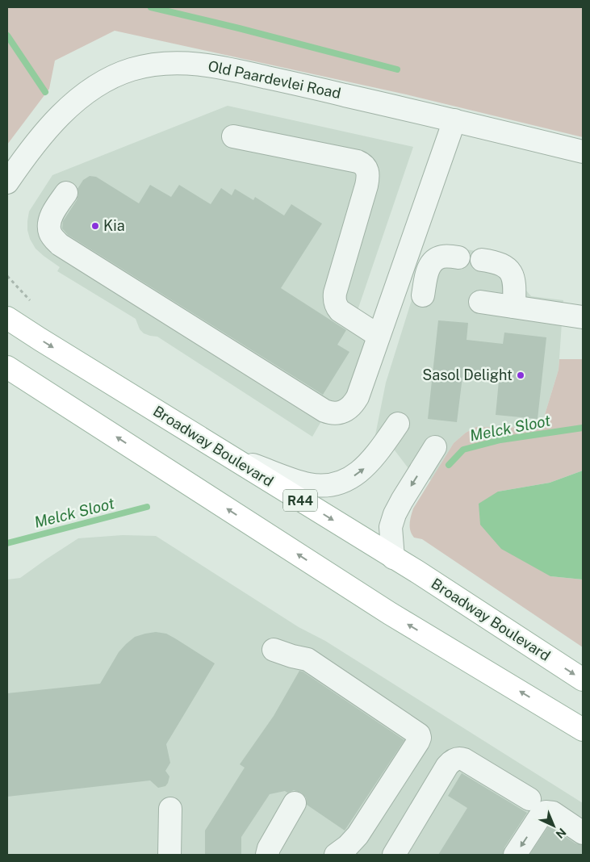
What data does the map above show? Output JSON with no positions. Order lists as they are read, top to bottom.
{
  "streets": {
    "main road": ["Broadway Boulevard", "R44"],
    "street": ["Old Paardevlei Road"]
  },
  "water": ["Melck Sloot"],
  "places": ["Kia", "Sasol Delight"],
  "north": "bottom right"
}
